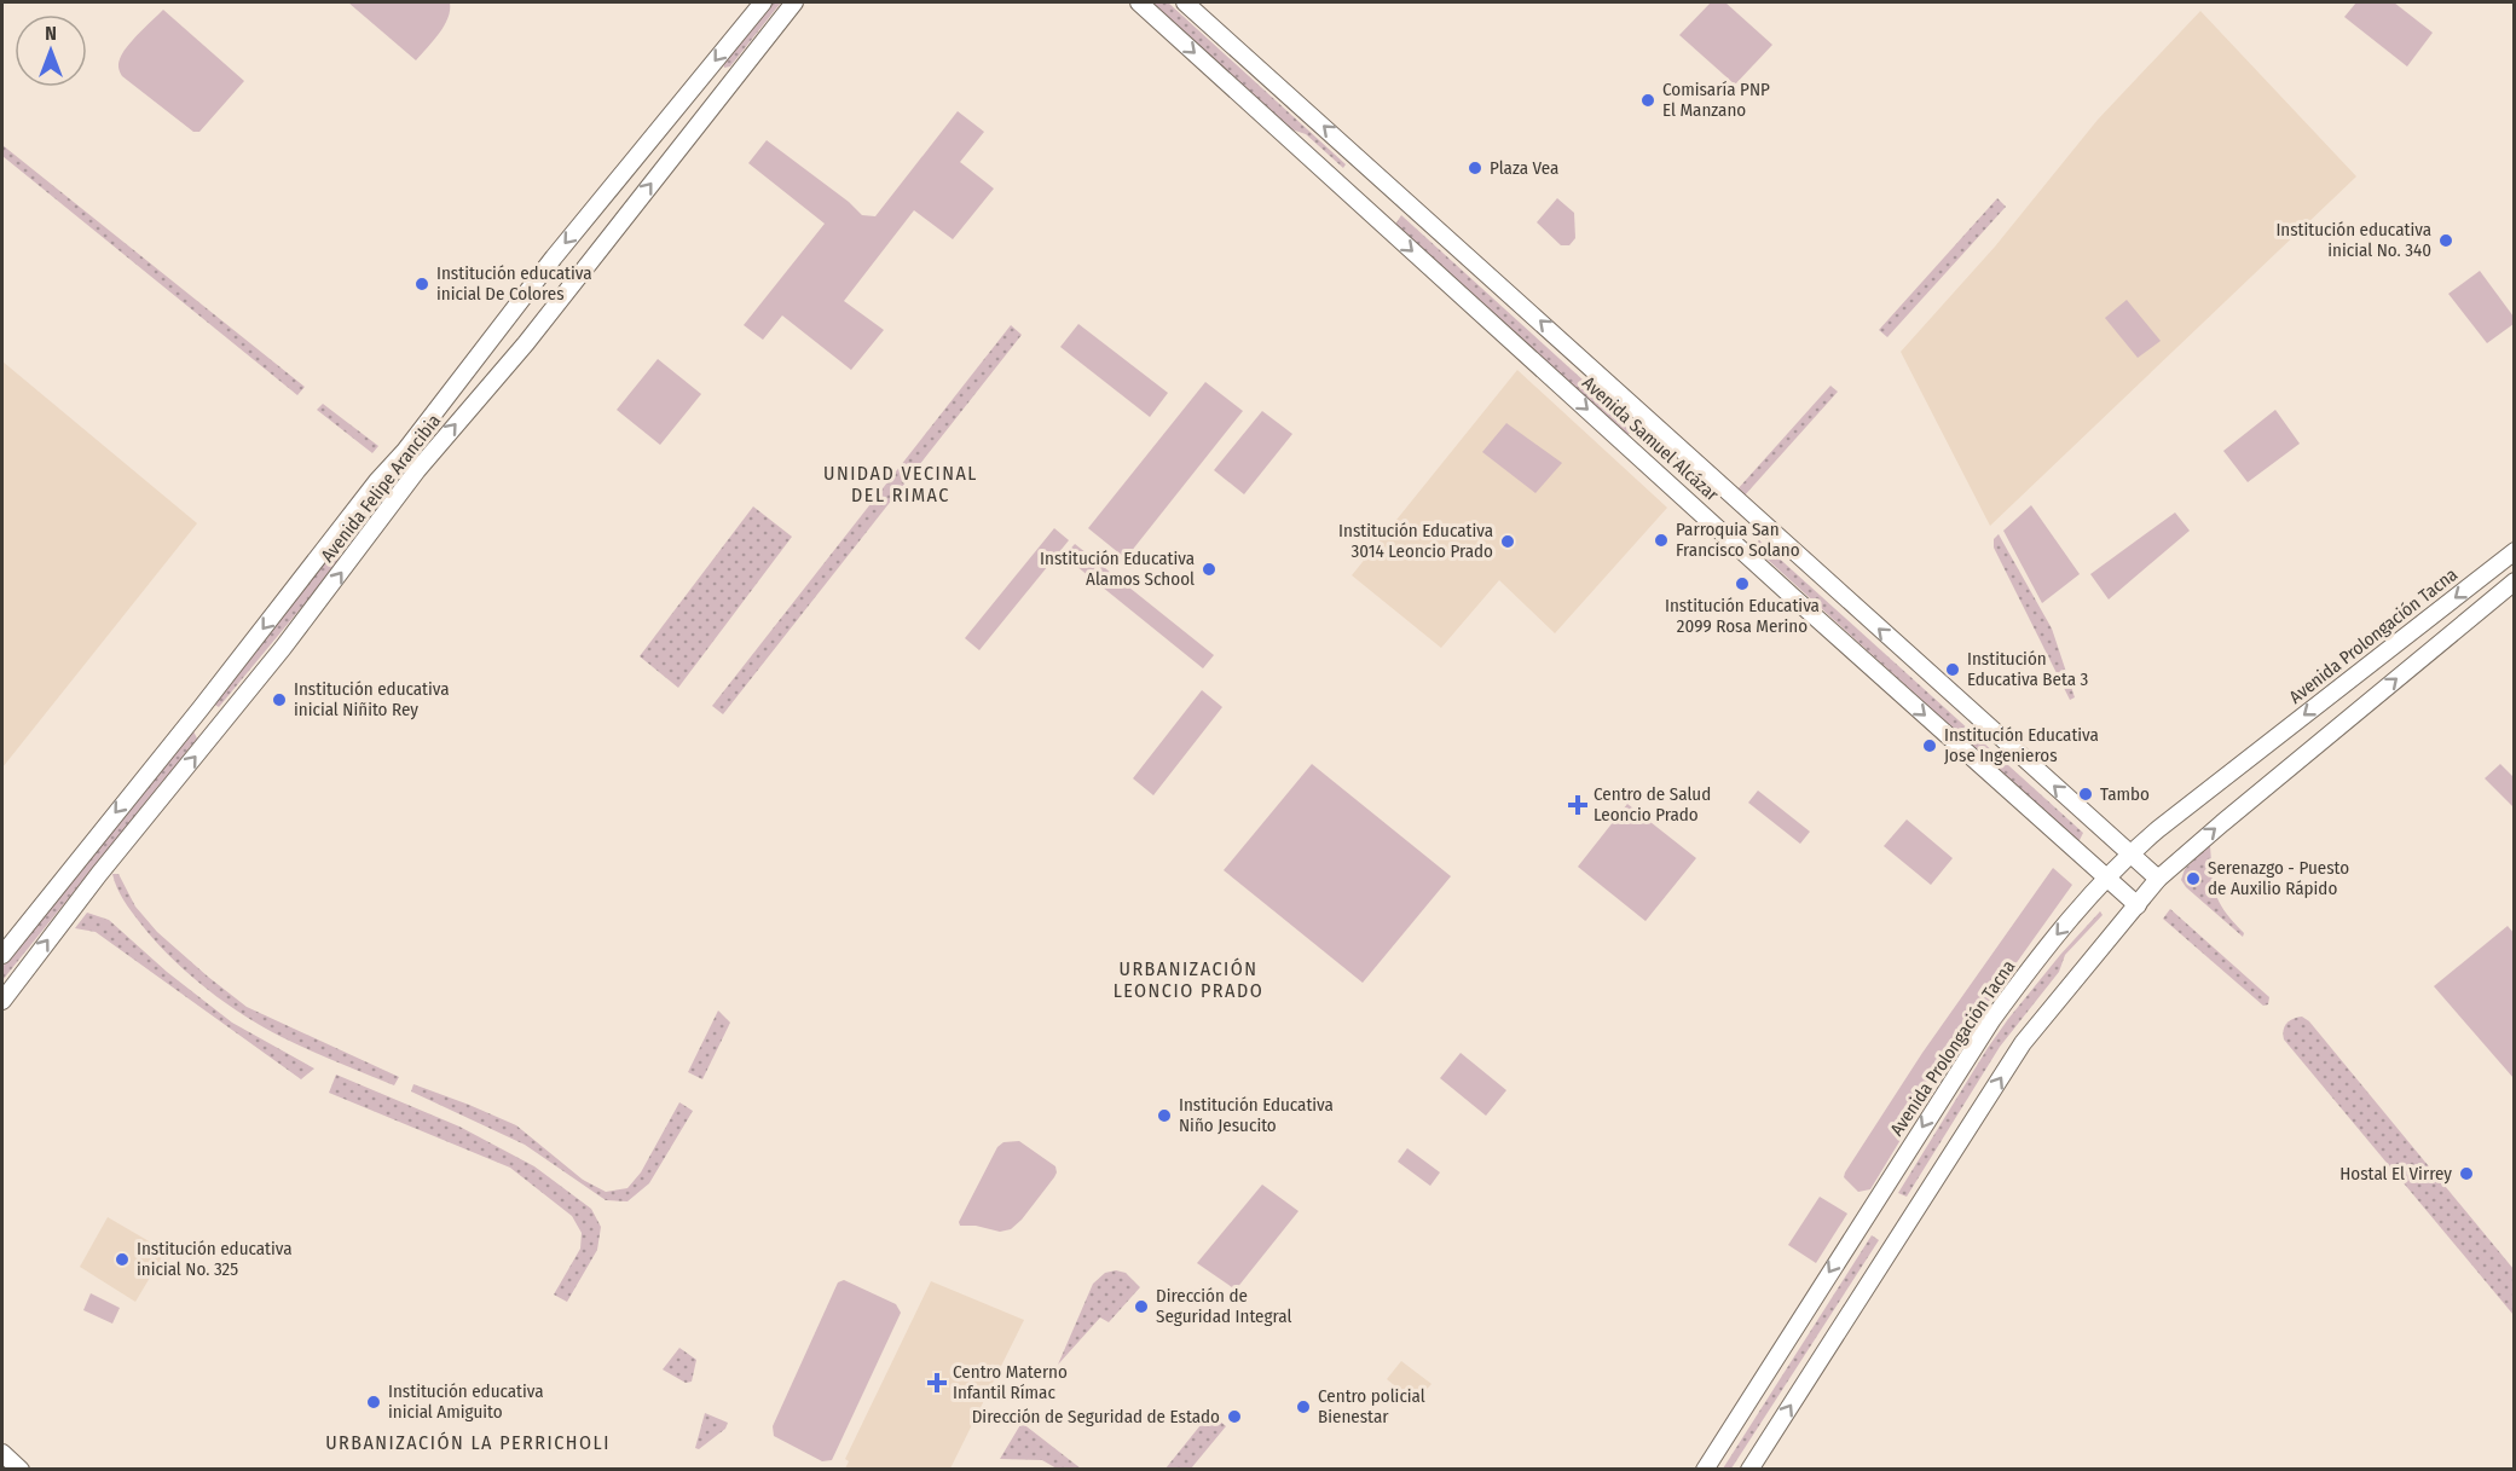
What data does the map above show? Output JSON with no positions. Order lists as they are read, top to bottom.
{
  "streets": {
    "main road": ["Avenida Samuel Alcázar", "Avenida Felipe Arancibia", "Avenida Prolongación Tacna"]
  },
  "crossings": [
    ["Avenida Samuel Alcázar", "Avenida Prolongación Tacna"]
  ],
  "districts": ["UNIDAD VECINAL DEL RIMAC", "URBANIZACIÓN LEONCIO PRADO", "URBANIZACIÓN LA PERRICHOLI"],
  "places": {
    "other": [
      "Comisaría PNP El Manzano",
      "Plaza Vea",
      "Institución educativa inicial No. 340",
      "Institución educativa inicial De Colores",
      "Parroquia San Francisco Solano",
      "Institución Educativa 3014 Leoncio Prado",
      "Institución Educativa Alamos School",
      "Institución Educativa 2099 Rosa Merino",
      "Institución Educativa Beta 3",
      "Institución educativa inicial Niñito Rey",
      "Institución Educativa Jose Ingenieros",
      "Tambo",
      "Serenazgo - Puesto de Auxilio Rápido",
      "Institución Educativa Niño Jesucito",
      "Hostal El Virrey",
      "Institución educativa inicial No. 325",
      "Dirección de Seguridad Integral",
      "Institución educativa inicial Amiguito",
      "Centro policial Bienestar",
      "Dirección de Seguridad de Estado"
    ],
    "health": ["Centro de Salud Leoncio Prado", "Centro Materno Infantil Rímac"]
  },
  "north": "top"
}
